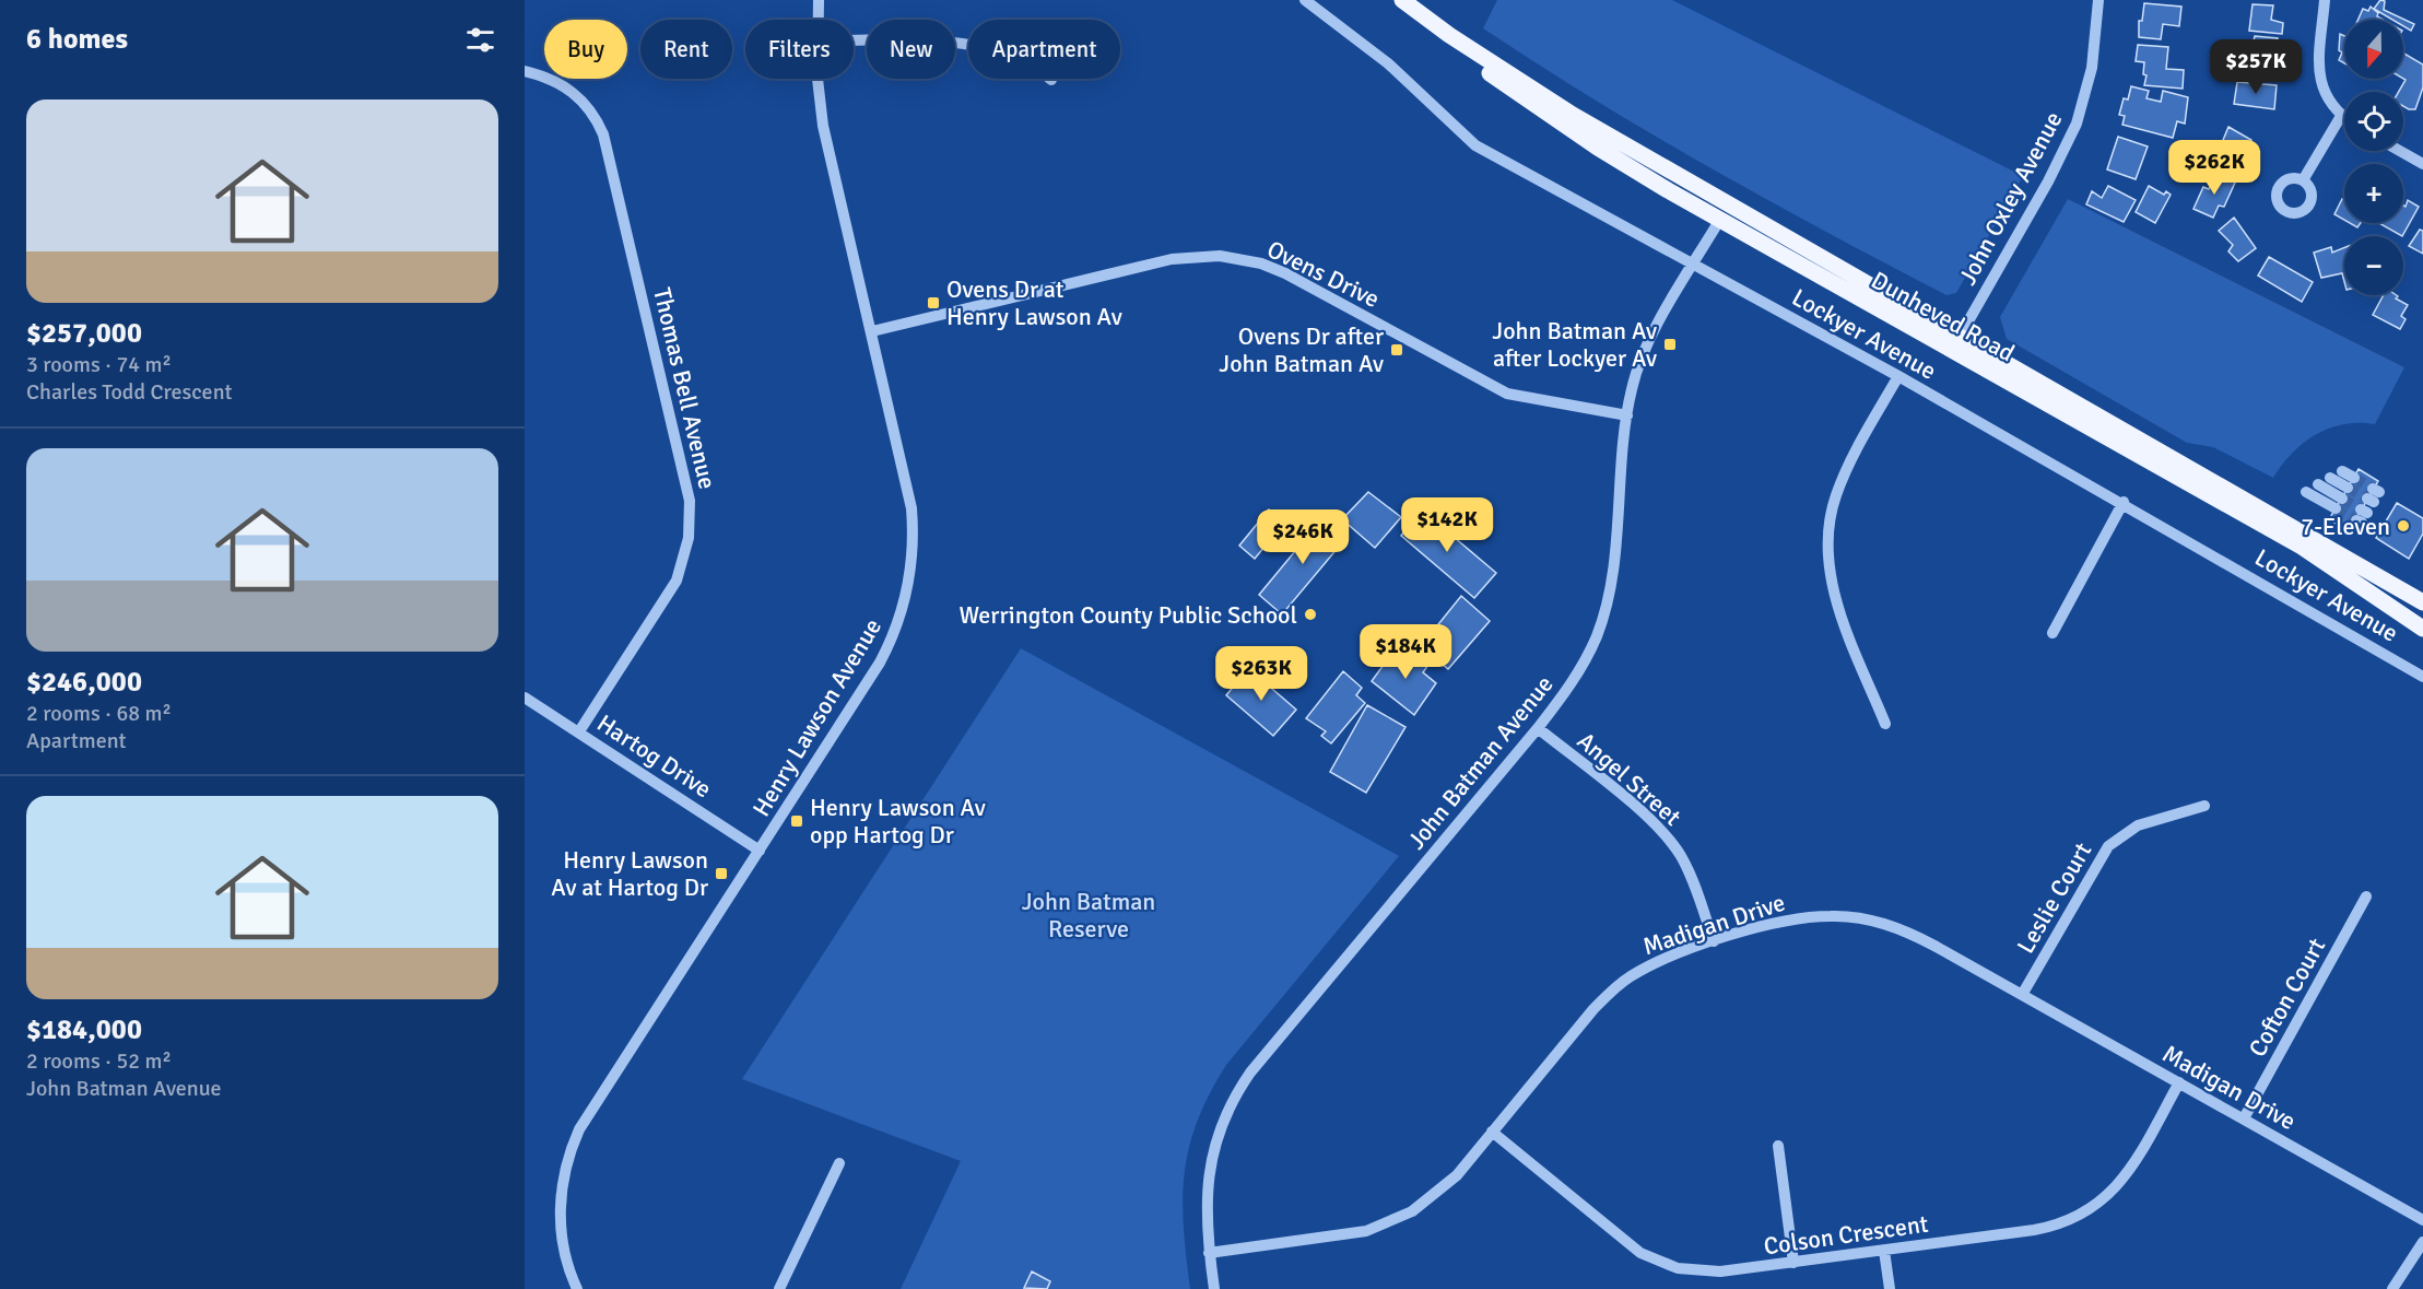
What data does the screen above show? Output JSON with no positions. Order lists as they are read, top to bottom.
{
  "streets": {
    "main road": ["Dunheved Road"],
    "street": [
      "John Oxley Avenue",
      "Ovens Drive",
      "Lockyer Avenue",
      "Thomas Bell Avenue",
      "Henry Lawson Avenue",
      "Hartog Drive",
      "John Batman Avenue",
      "Angel Street",
      "Leslie Court",
      "Madigan Drive",
      "Cofton Court",
      "Colson Crescent"
    ]
  },
  "crossings": [
    ["John Oxley Avenue", "Dunheved Road"],
    ["Ovens Drive", "Henry Lawson Avenue"],
    ["Ovens Drive", "John Batman Avenue"],
    ["Dunheved Road", "John Batman Avenue"],
    ["Lockyer Avenue", "John Batman Avenue"],
    ["Thomas Bell Avenue", "Hartog Drive"],
    ["Henry Lawson Avenue", "Hartog Drive"],
    ["John Batman Avenue", "Angel Street"],
    ["John Batman Avenue", "Madigan Drive"],
    ["Angel Street", "Madigan Drive"],
    ["Leslie Court", "Madigan Drive"],
    ["Madigan Drive", "Cofton Court"],
    ["Madigan Drive", "Colson Crescent"]
  ],
  "parks": ["John Batman Reserve"],
  "places": {
    "transit": [
      "Ovens Dr at Henry Lawson Av",
      "John Batman Av after Lockyer Av",
      "Ovens Dr after John Batman Av",
      "Henry Lawson Av opp Hartog Dr",
      "Henry Lawson Av at Hartog Dr"
    ],
    "other": ["7-Eleven", "Werrington County Public School"]
  },
  "north": "bottom",
  "page": {
    "heading": "6 homes",
    "map_buttons": ["+", "−"],
    "chip": [
      "Buy",
      "Rent",
      "Filters",
      "New",
      "Apartment"
    ],
    "price": [
      "$257K",
      "$262K",
      "$142K",
      "$246K",
      "$184K",
      "$263K"
    ],
    "list": [
      {
        "name": "$257,000",
        "note": "3 rooms · 74 m² · Charles Todd Crescent"
      },
      {
        "name": "$246,000",
        "note": "2 rooms · 68 m² · Apartment"
      },
      {
        "name": "$184,000",
        "note": "2 rooms · 52 m² · John Batman Avenue"
      }
    ]
  }
}
